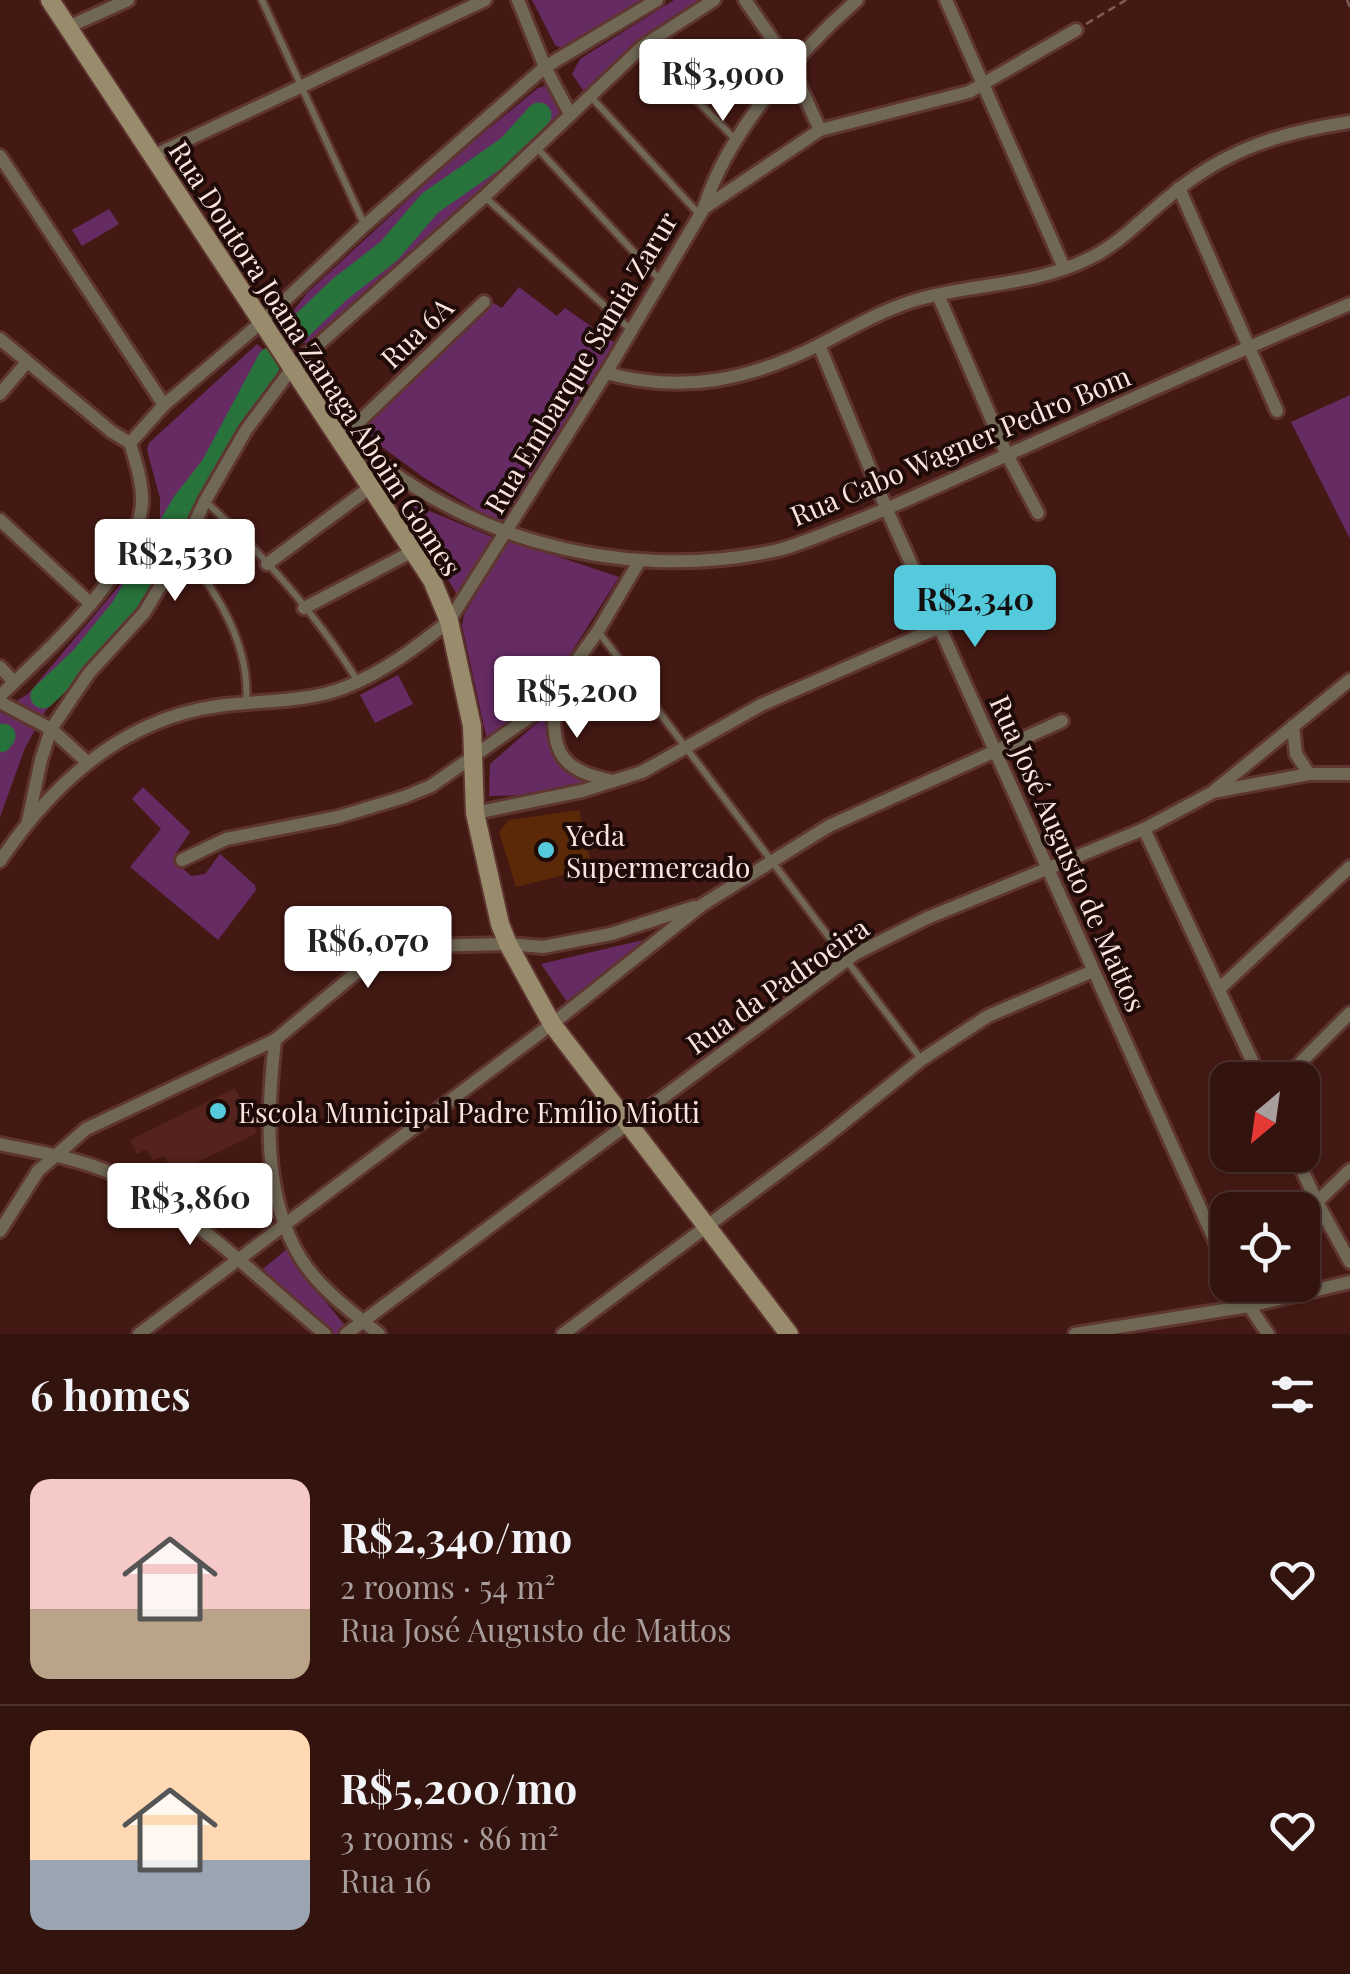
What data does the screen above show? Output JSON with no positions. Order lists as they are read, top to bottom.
{
  "streets": {
    "street": [
      "Rua 6A",
      "Rua Doutora Joana Zanaga Aboim Gomes",
      "Rua Embarque Samia Zarur",
      "Rua Cabo Wagner Pedro Bom",
      "Rua José Augusto de Mattos",
      "Rua da Padroeira"
    ]
  },
  "crossings": [
    ["Rua 6A", "Rua Doutora Joana Zanaga Aboim Gomes"],
    ["Rua 6A", "Rua Cabo Wagner Pedro Bom"],
    ["Rua Doutora Joana Zanaga Aboim Gomes", "Rua Embarque Samia Zarur"],
    ["Rua Doutora Joana Zanaga Aboim Gomes", "Rua Cabo Wagner Pedro Bom"],
    ["Rua Doutora Joana Zanaga Aboim Gomes", "Rua da Padroeira"],
    ["Rua Embarque Samia Zarur", "Rua Cabo Wagner Pedro Bom"],
    ["Rua Cabo Wagner Pedro Bom", "Rua José Augusto de Mattos"],
    ["Rua José Augusto de Mattos", "Rua da Padroeira"]
  ],
  "places": ["Yeda Supermercado", "Escola Municipal Padre Emílio Miotti"],
  "north": "bottom left",
  "page": {
    "price": [
      "R$3,900",
      "R$2,530",
      "R$2,340",
      "R$5,200",
      "R$6,070",
      "R$3,860"
    ],
    "heading": "6 homes",
    "list": [
      {
        "name": "R$2,340/mo",
        "note": "2 rooms · 54 m² · Rua José Augusto de Mattos"
      },
      {
        "name": "R$5,200/mo",
        "note": "3 rooms · 86 m² · Rua 16"
      }
    ]
  }
}
